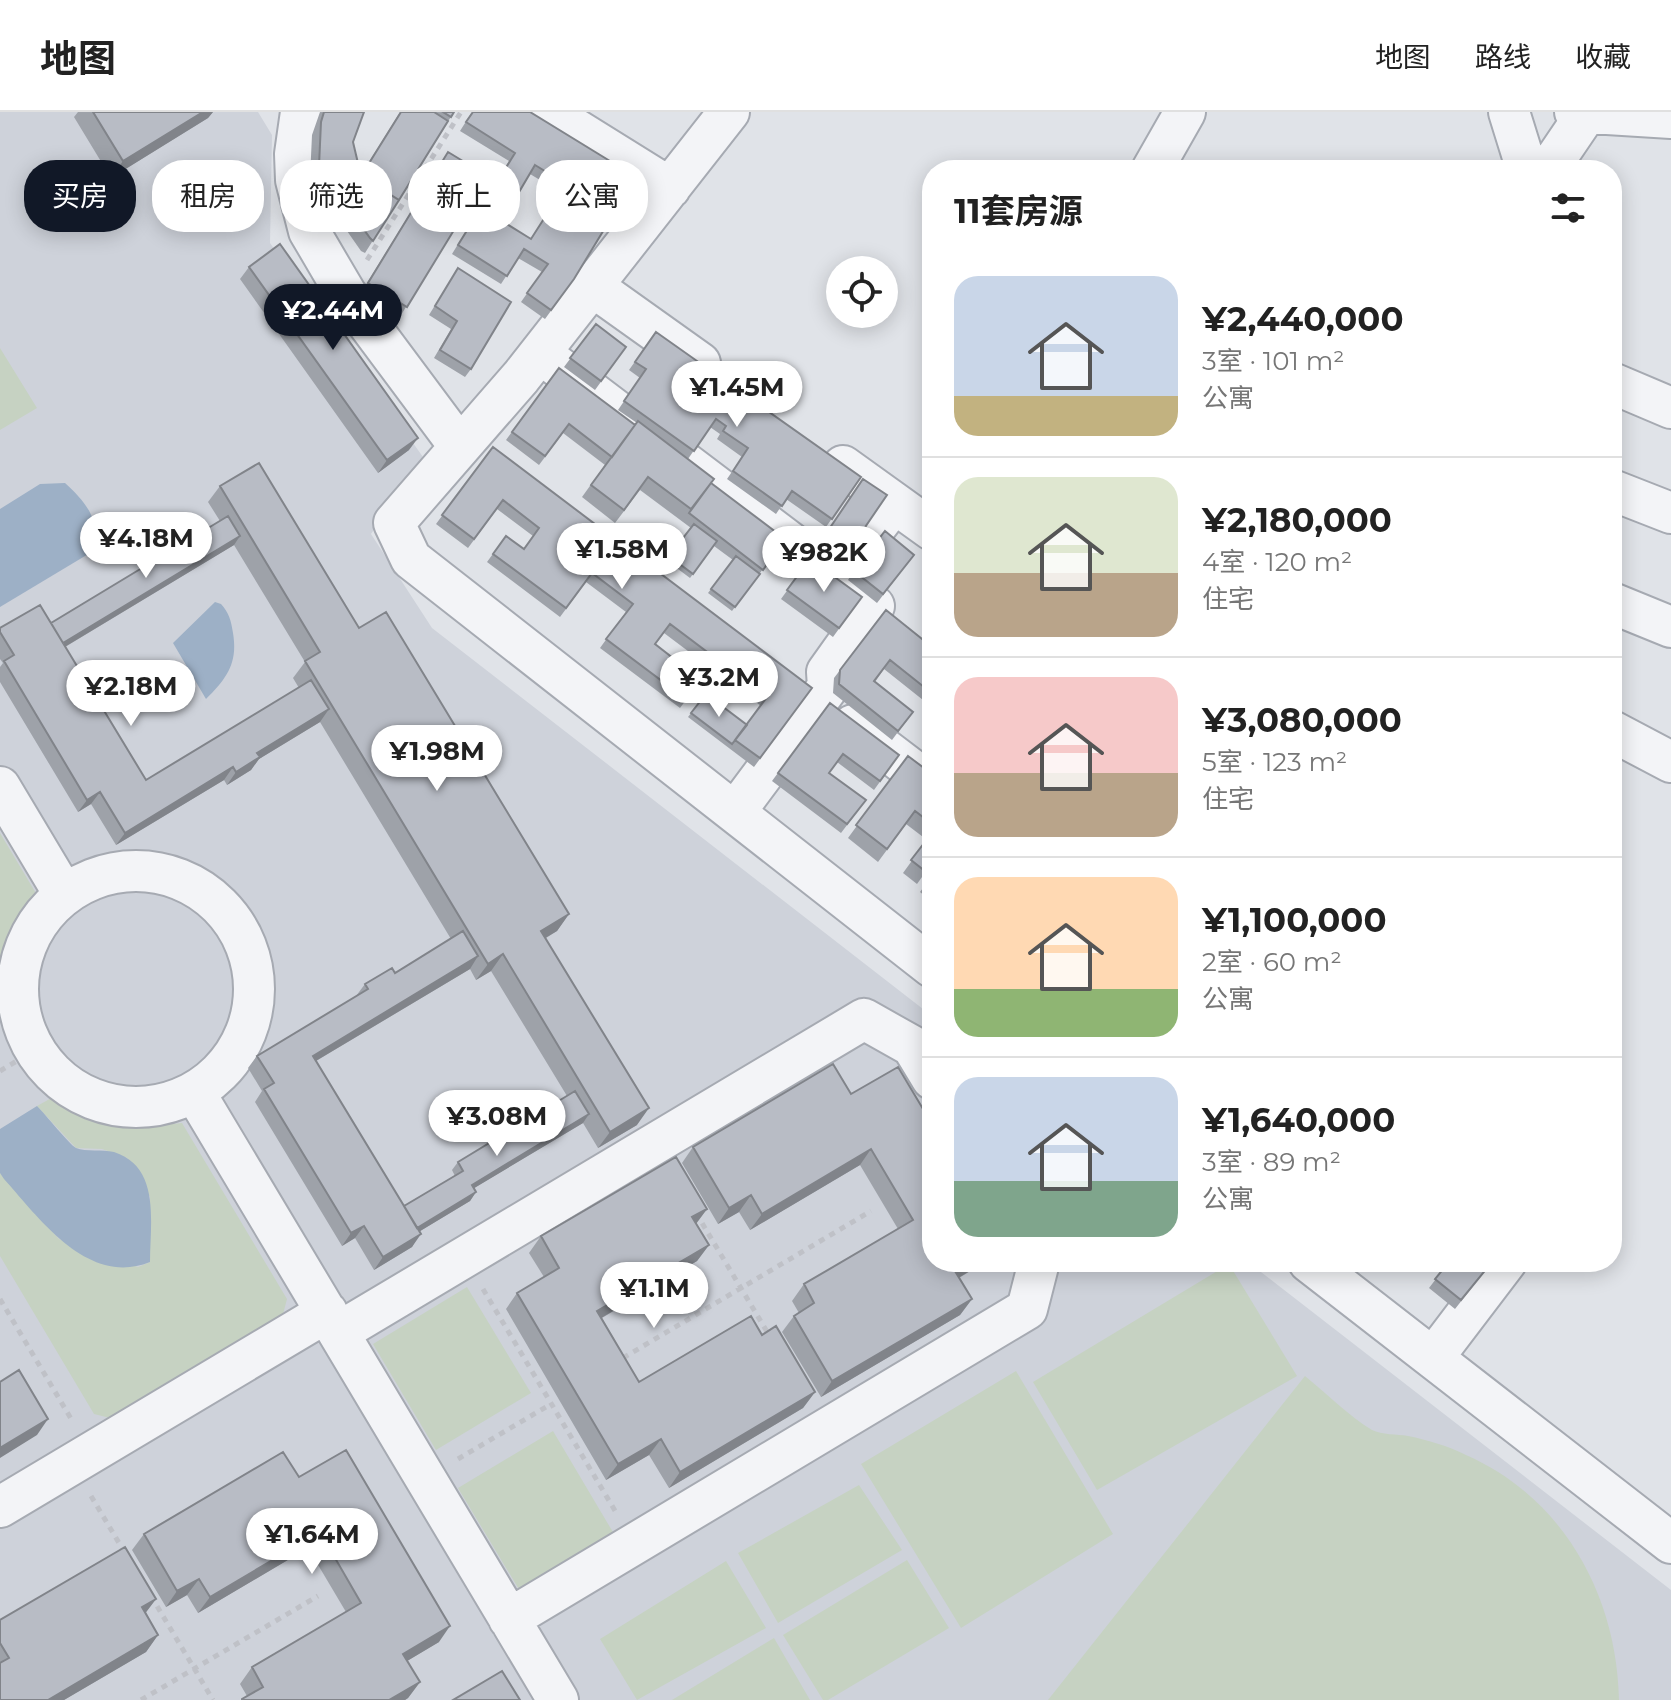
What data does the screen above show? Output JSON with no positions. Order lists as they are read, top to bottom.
{
  "page": {
    "header": "地图",
    "nav": ["地图", "路线", "收藏"],
    "chip": [
      "买房",
      "租房",
      "筛选",
      "新上",
      "公寓"
    ],
    "heading": "11套房源",
    "list": [
      {
        "name": "¥2,440,000",
        "note": "3室 · 101 m² · 公寓"
      },
      {
        "name": "¥2,180,000",
        "note": "4室 · 120 m² · 住宅"
      },
      {
        "name": "¥3,080,000",
        "note": "5室 · 123 m² · 住宅"
      },
      {
        "name": "¥1,100,000",
        "note": "2室 · 60 m² · 公寓"
      },
      {
        "name": "¥1,640,000",
        "note": "3室 · 89 m² · 公寓"
      }
    ],
    "price": [
      "¥2.44M",
      "¥1.45M",
      "¥4.18M",
      "¥1.58M",
      "¥982K",
      "¥3.2M",
      "¥2.18M",
      "¥1.98M",
      "¥3.08M",
      "¥1.1M",
      "¥1.64M"
    ]
  }
}
